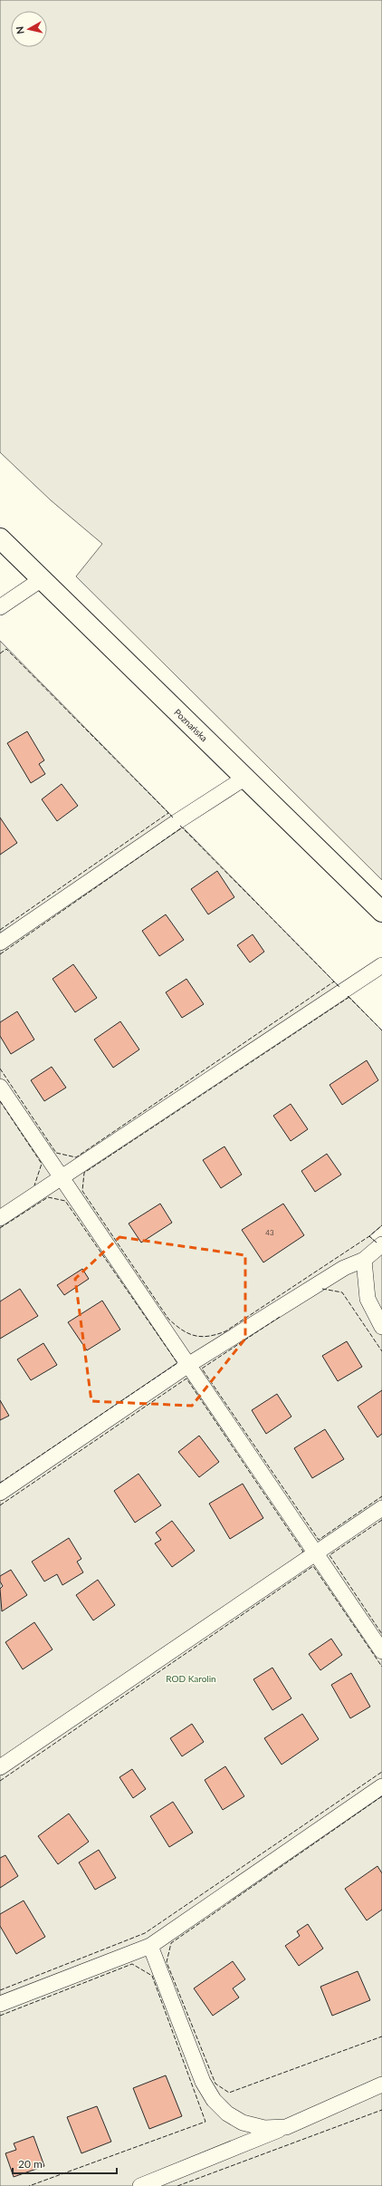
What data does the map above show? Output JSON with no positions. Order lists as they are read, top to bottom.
{
  "streets": {
    "street": ["Poznańska"]
  },
  "parks": ["ROD Karolin"],
  "house_numbers": ["43"],
  "scale_bar": "20 m",
  "north": "left"
}
